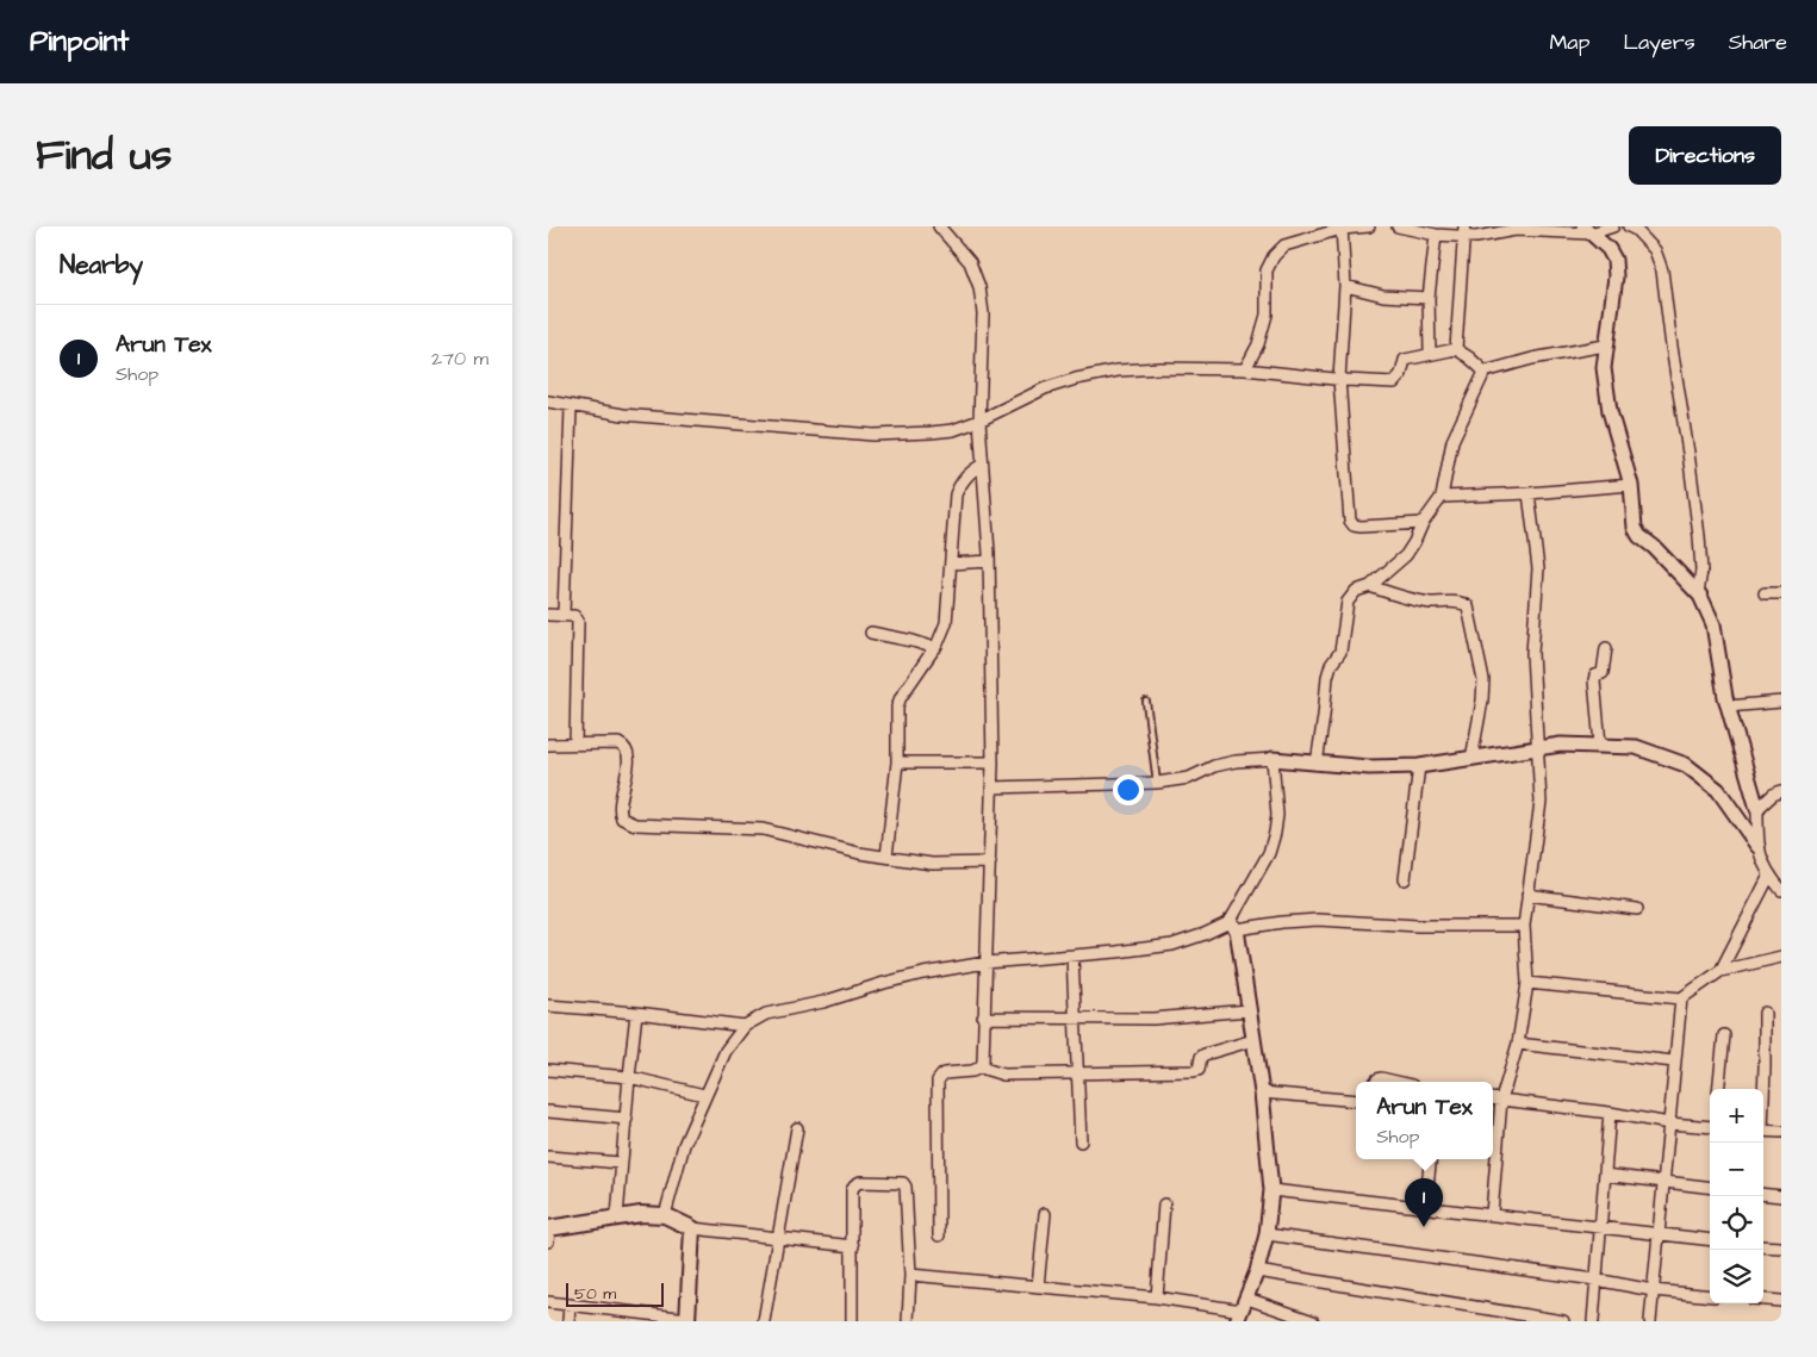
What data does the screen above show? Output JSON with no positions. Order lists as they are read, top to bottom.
{
  "scale_bar": "50 m",
  "page": {
    "header": "Pinpoint",
    "nav": ["Map", "Layers", "Share"],
    "title": "Find us",
    "buttons": "Directions",
    "heading": "Nearby",
    "list": [
      {
        "mark": "1",
        "name": "Arun Tex",
        "note": "Shop",
        "value": "270 m"
      }
    ],
    "popup": ["Arun Tex", "Shop"],
    "map_buttons": ["+", "−"],
    "pins": "1",
    "scale": "50 m"
  }
}
